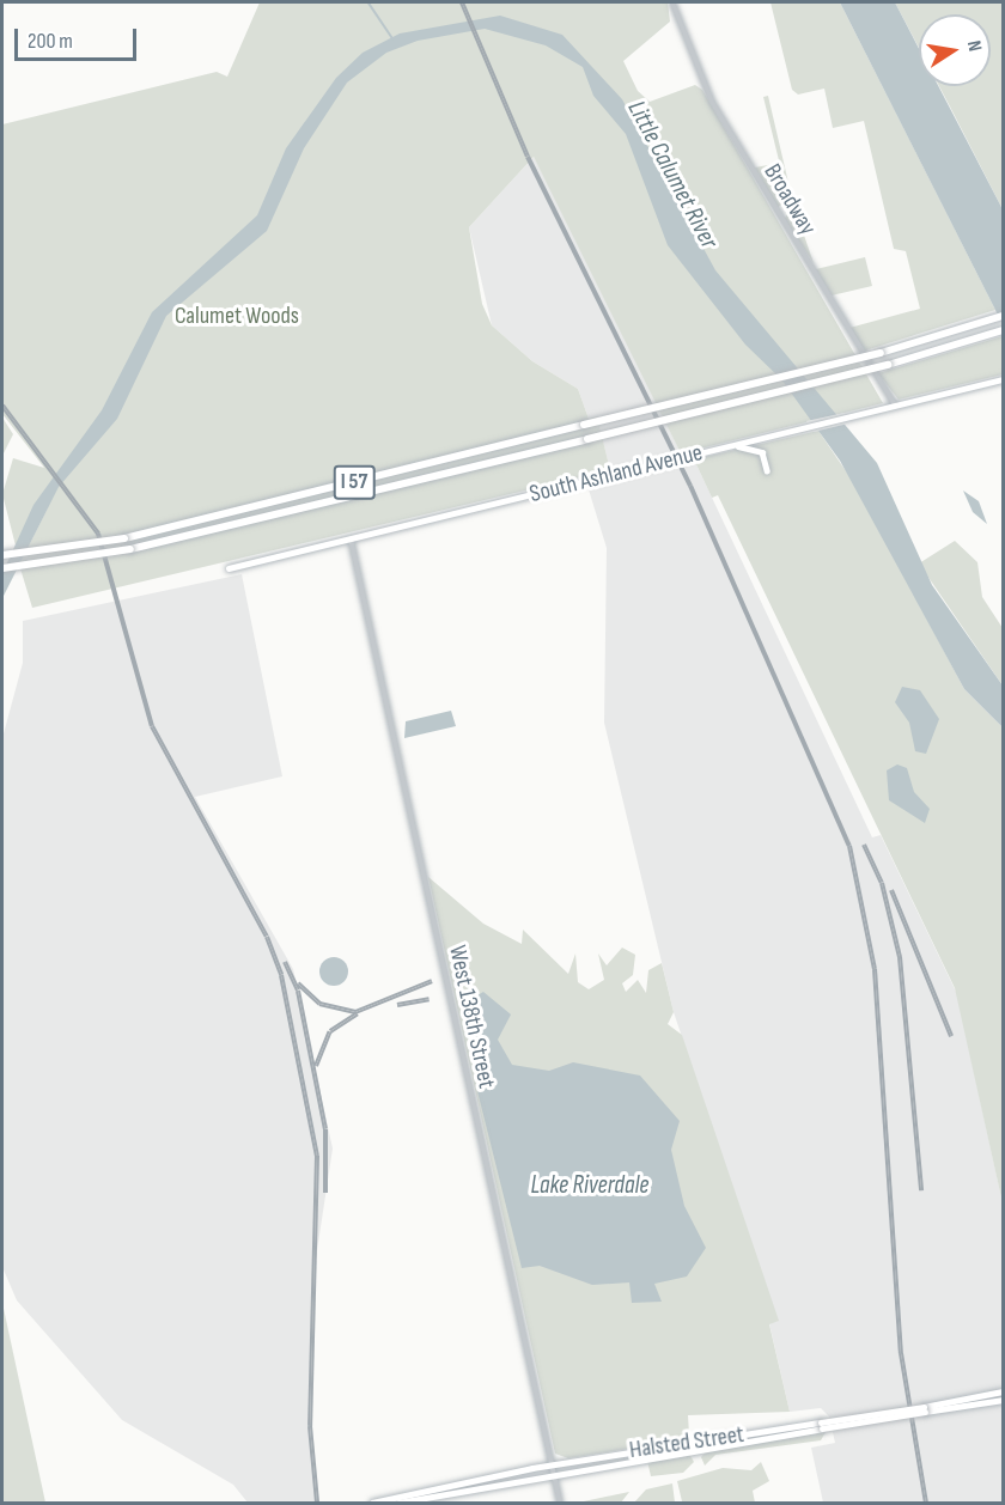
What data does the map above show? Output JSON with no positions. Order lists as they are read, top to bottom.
{
  "streets": {
    "highway": ["I 57"],
    "main road": ["South Ashland Avenue", "Halsted Street"],
    "street": ["Broadway", "West 138th Street"]
  },
  "crossings": [
    ["Broadway", "South Ashland Avenue"],
    ["South Ashland Avenue", "West 138th Street"],
    ["West 138th Street", "Halsted Street"]
  ],
  "water": ["Little Calumet River", "Lake Riverdale"],
  "parks": ["Calumet Woods"],
  "scale_bar": "200 m",
  "north": "right"
}
